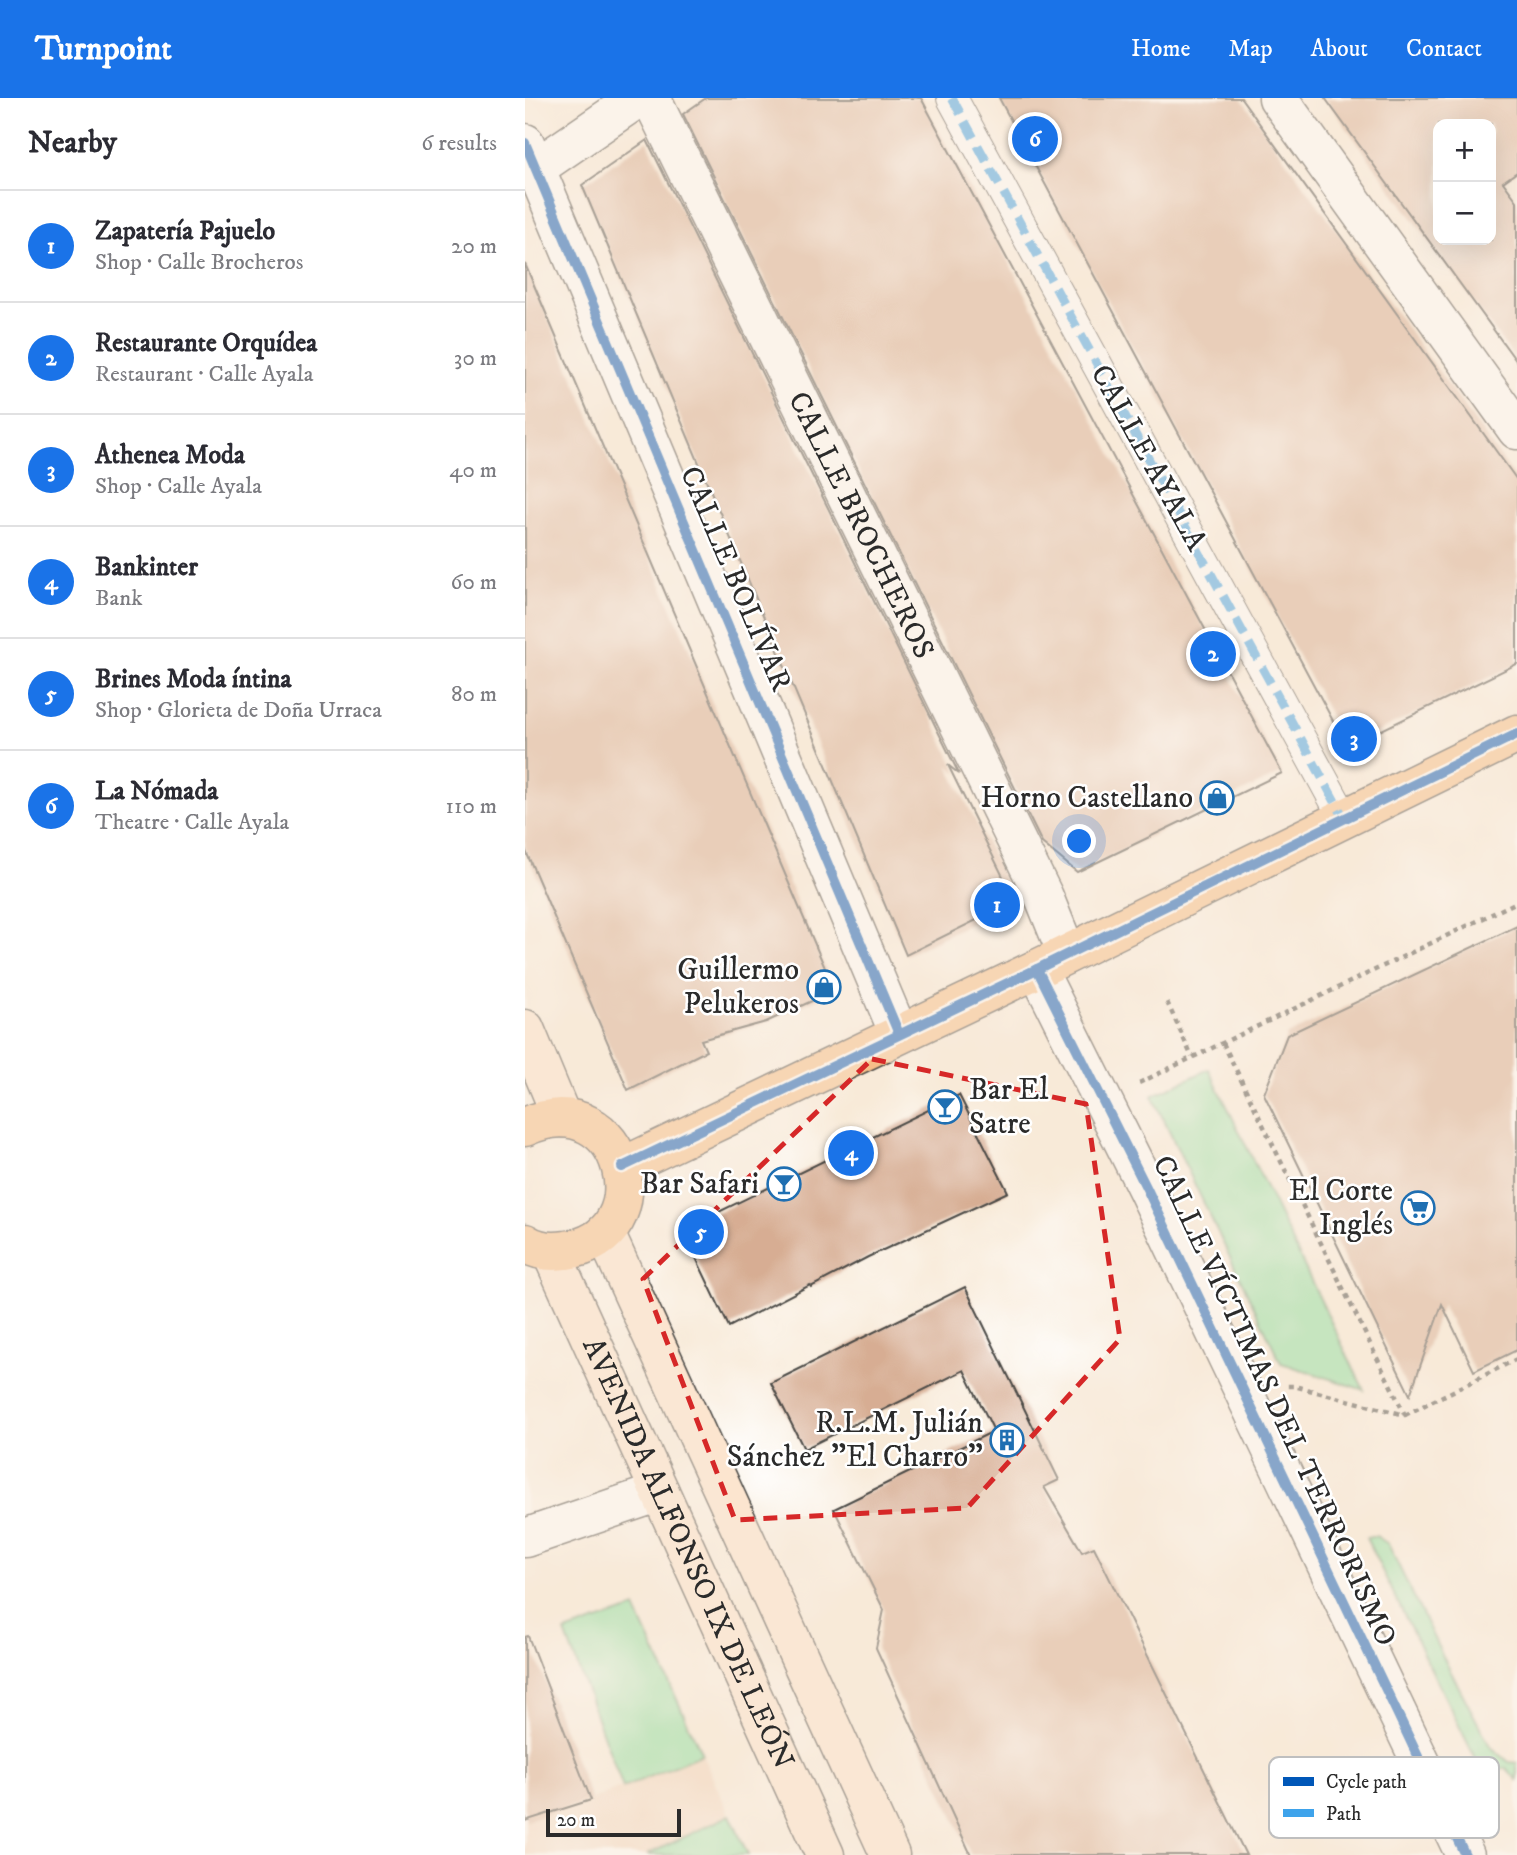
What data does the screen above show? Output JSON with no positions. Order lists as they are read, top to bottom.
{
  "streets": {
    "main road": ["AVENIDA ALFONSO IX DE LEÓN"],
    "street": [
      "CALLE AYALA",
      "CALLE BROCHEROS",
      "CALLE BOLÍVAR",
      "CALLE VÍCTIMAS DEL TERRORISMO"
    ]
  },
  "crossings": [
    ["CALLE BROCHEROS", "CALLE VÍCTIMAS DEL TERRORISMO"]
  ],
  "places": {
    "shop": ["Horno Castellano", "Guillermo Pelukeros"],
    "bar": ["Bar El Satre", "Bar Safari"],
    "supermarket": ["El Corte Inglés"],
    "building": ["R.L.M. Julián Sánchez \"El Charro\""]
  },
  "legend": ["Cycle path", "Path"],
  "scale_bar": "20 m",
  "page": {
    "header": "Turnpoint",
    "nav": [
      "Home",
      "Map",
      "About",
      "Contact"
    ],
    "heading": ["Nearby", "6 results"],
    "pins": [
      "6",
      "2",
      "3",
      "1",
      "4",
      "5"
    ],
    "map_buttons": ["+", "−"],
    "list": [
      {
        "mark": "1",
        "name": "Zapatería Pajuelo",
        "note": "Shop · Calle Brocheros",
        "value": "20 m"
      },
      {
        "mark": "2",
        "name": "Restaurante Orquídea",
        "note": "Restaurant · Calle Ayala",
        "value": "30 m"
      },
      {
        "mark": "3",
        "name": "Athenea Moda",
        "note": "Shop · Calle Ayala",
        "value": "40 m"
      },
      {
        "mark": "4",
        "name": "Bankinter",
        "note": "Bank",
        "value": "60 m"
      },
      {
        "mark": "5",
        "name": "Brines Moda íntina",
        "note": "Shop · Glorieta de Doña Urraca",
        "value": "80 m"
      },
      {
        "mark": "6",
        "name": "La Nómada",
        "note": "Theatre · Calle Ayala",
        "value": "110 m"
      }
    ],
    "scale": "20 m"
  }
}
